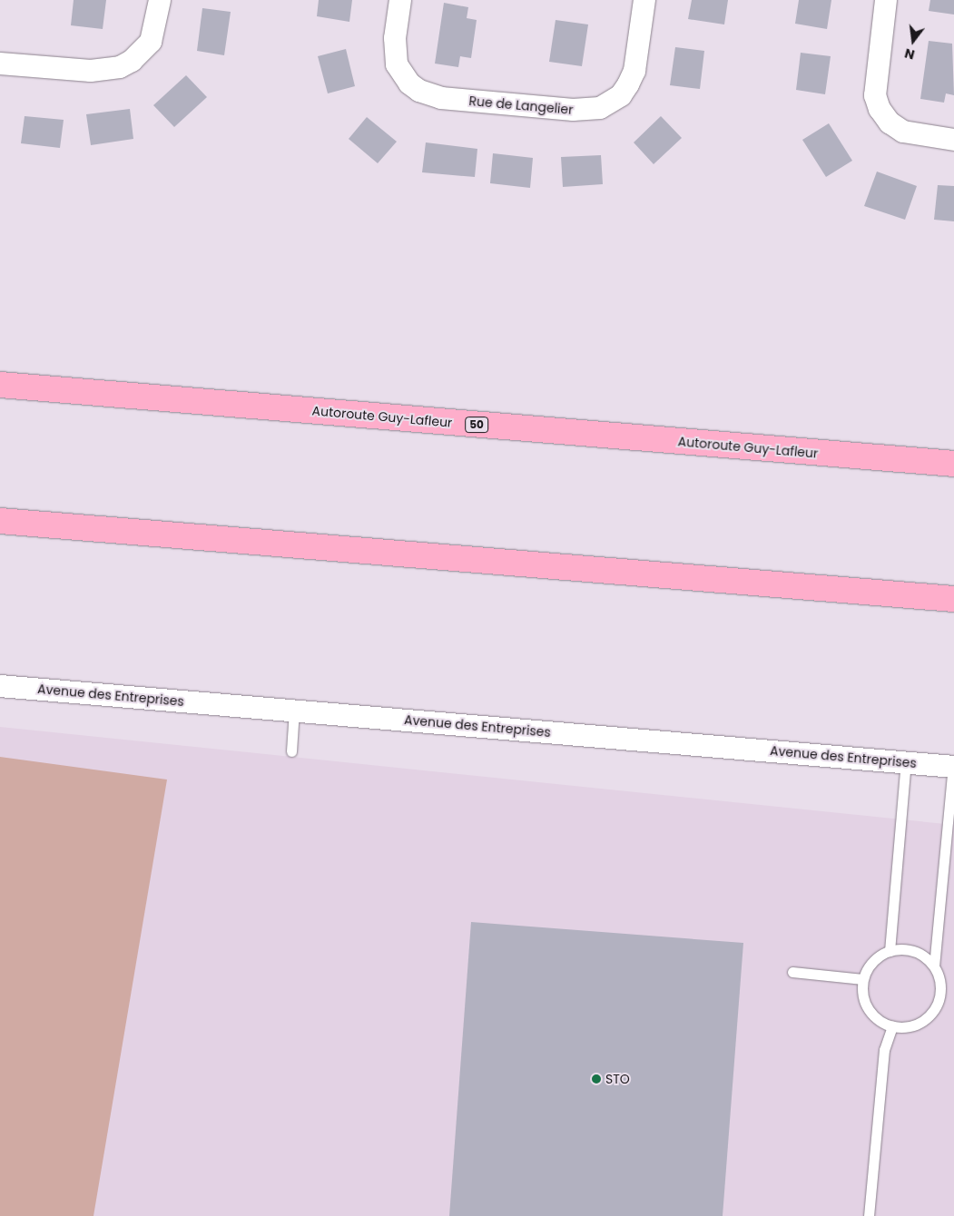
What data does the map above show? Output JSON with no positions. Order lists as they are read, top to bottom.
{
  "streets": {
    "highway": ["Autoroute Guy-Lafleur", "50"],
    "street": ["Rue de Langelier", "Avenue des Entreprises"]
  },
  "places": ["STO"],
  "north": "bottom"
}
